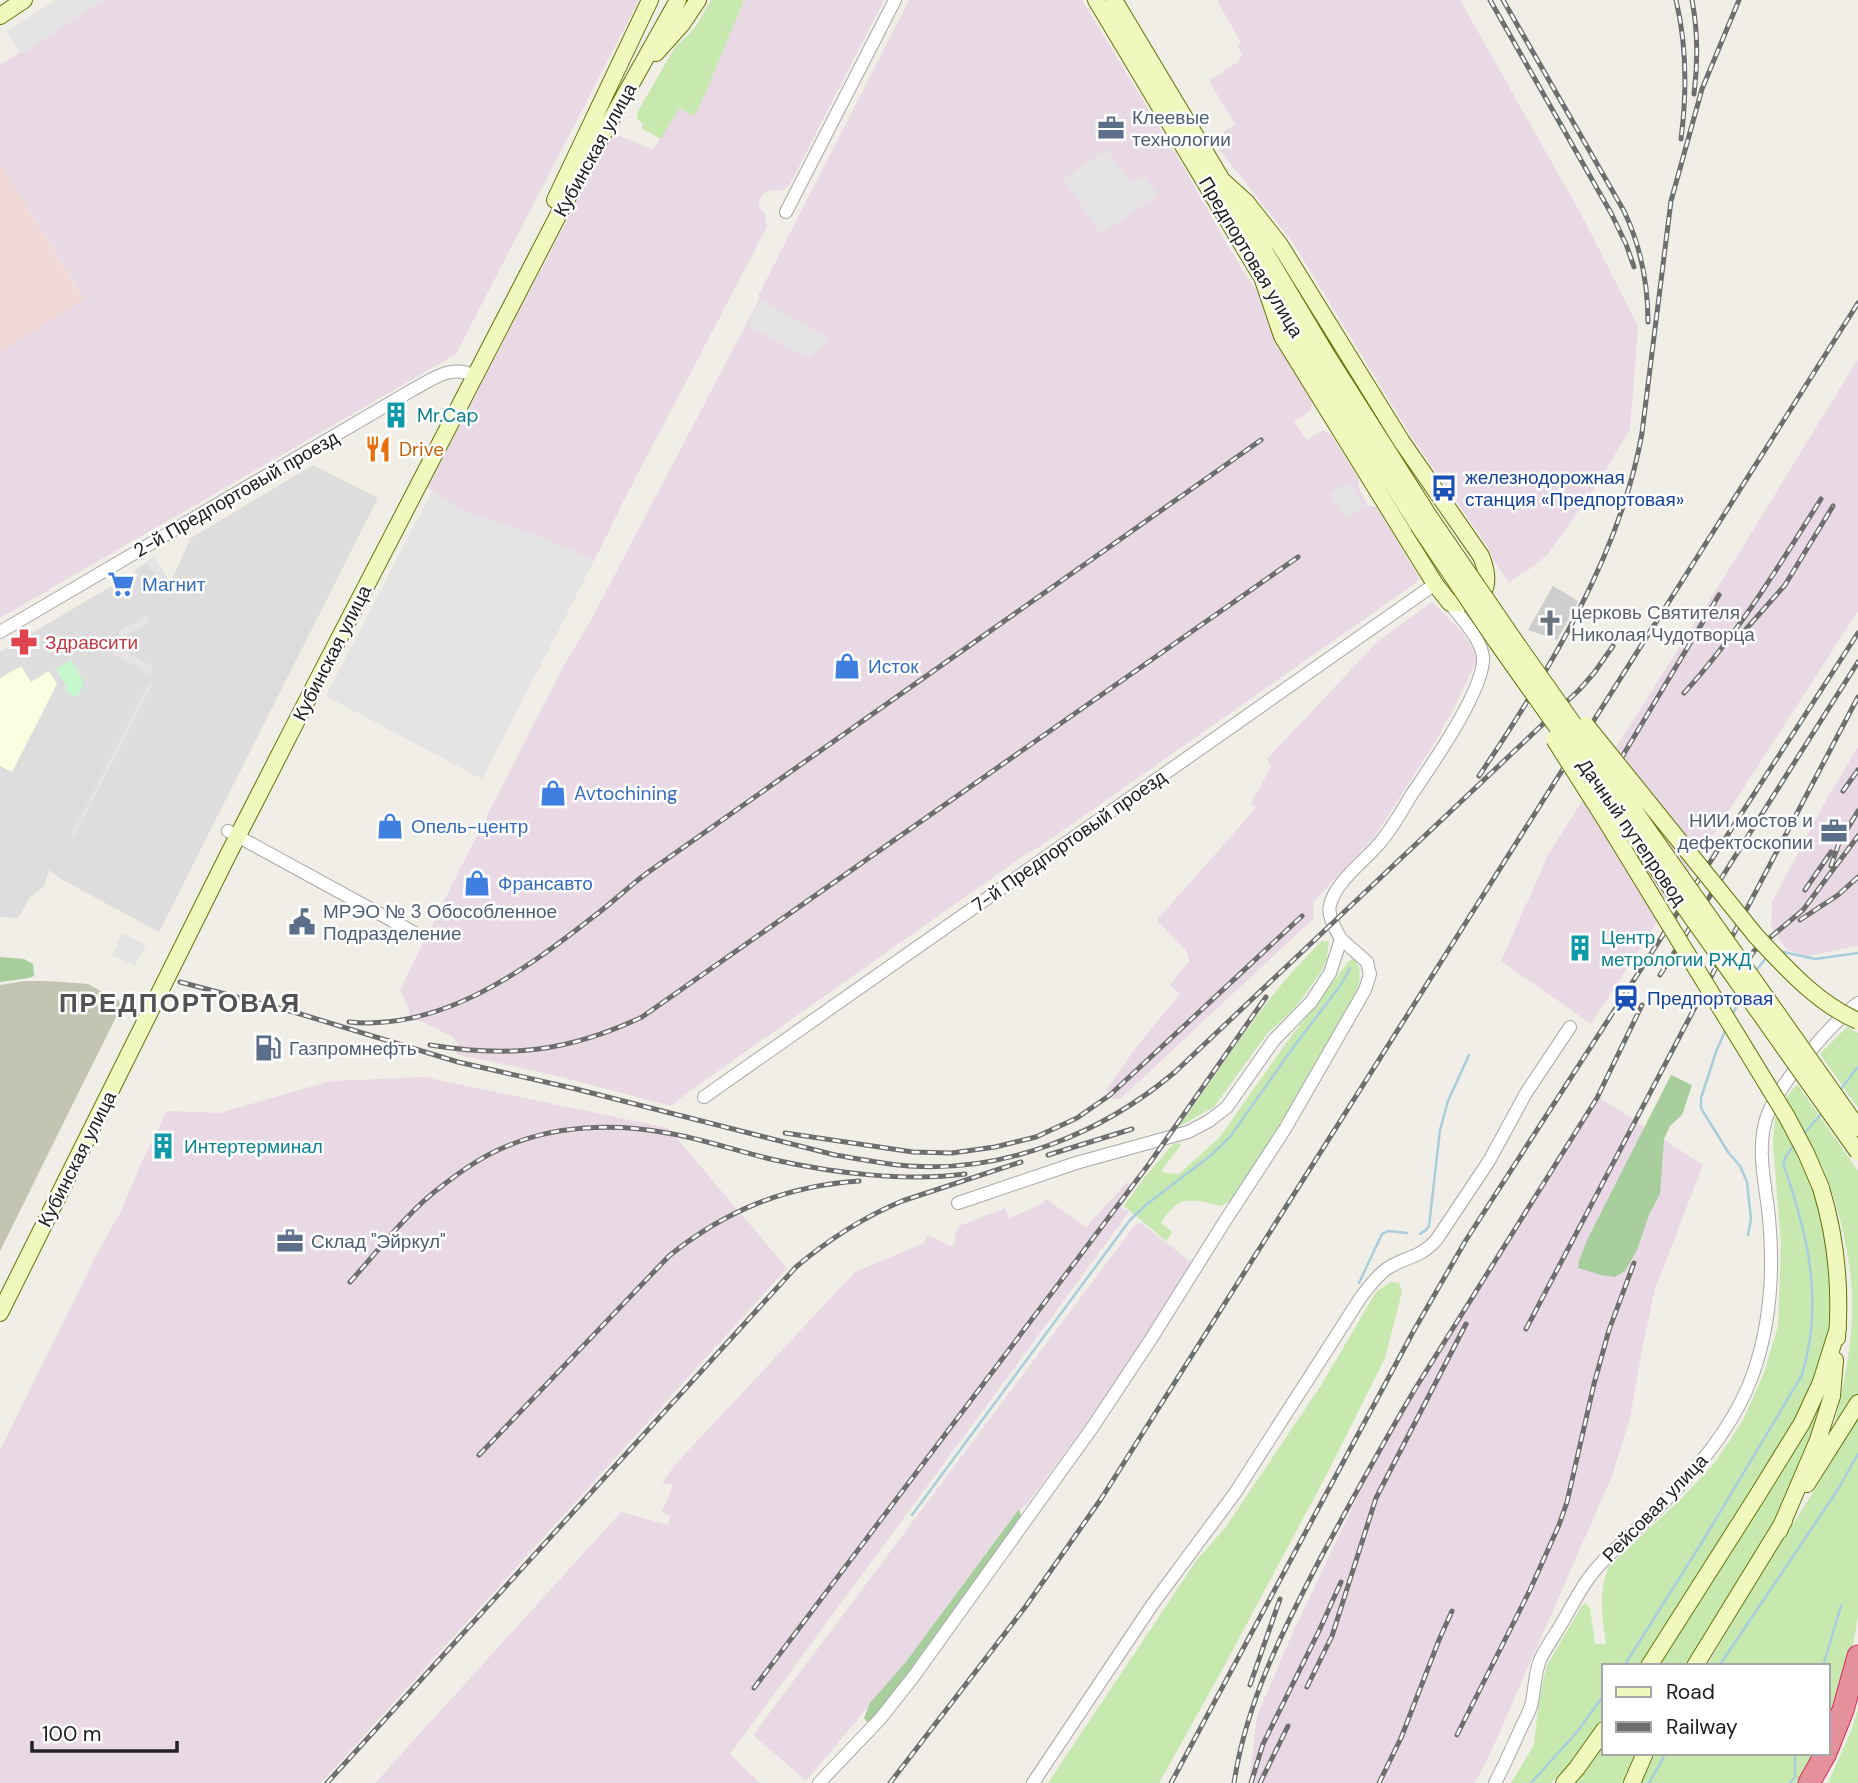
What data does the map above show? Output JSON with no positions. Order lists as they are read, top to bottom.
{
  "streets": {
    "main road": ["Кубинская улица", "Предпортовая улица", "Дачный путепровод"],
    "street": ["2-й Предпортовый проезд", "7-й Предпортовый проезд", "Рейсовая улица"]
  },
  "crossings": [
    ["Кубинская улица", "2-й Предпортовый проезд"],
    ["Предпортовая улица", "Дачный путепровод"]
  ],
  "districts": ["ПРЕДПОРТОВАЯ"],
  "places": {
    "office": ["Клеевые технологии", "НИИ мостов и дефектоскопии", "Склад \"Эйркул\""],
    "building": ["Mr.Cap", "Центр метрологии РЖД", "Интертерминал"],
    "restaurant": ["Drive"],
    "bus stop": ["железнодорожная станция «Предпортовая»"],
    "supermarket": ["Магнит"],
    "church": ["церковь Святителя Николая Чудотворца"],
    "pharmacy": ["Здравсити"],
    "shop": [
      "Исток",
      "Avtochining",
      "Опель-центр",
      "Франсавто"
    ],
    "public building": ["МРЭО № 3 Обособленное Подразделение"],
    "station": ["Предпортовая"],
    "fuel station": ["Газпромнефть"]
  },
  "legend": ["Road", "Railway"],
  "scale_bar": "100 m"
}
